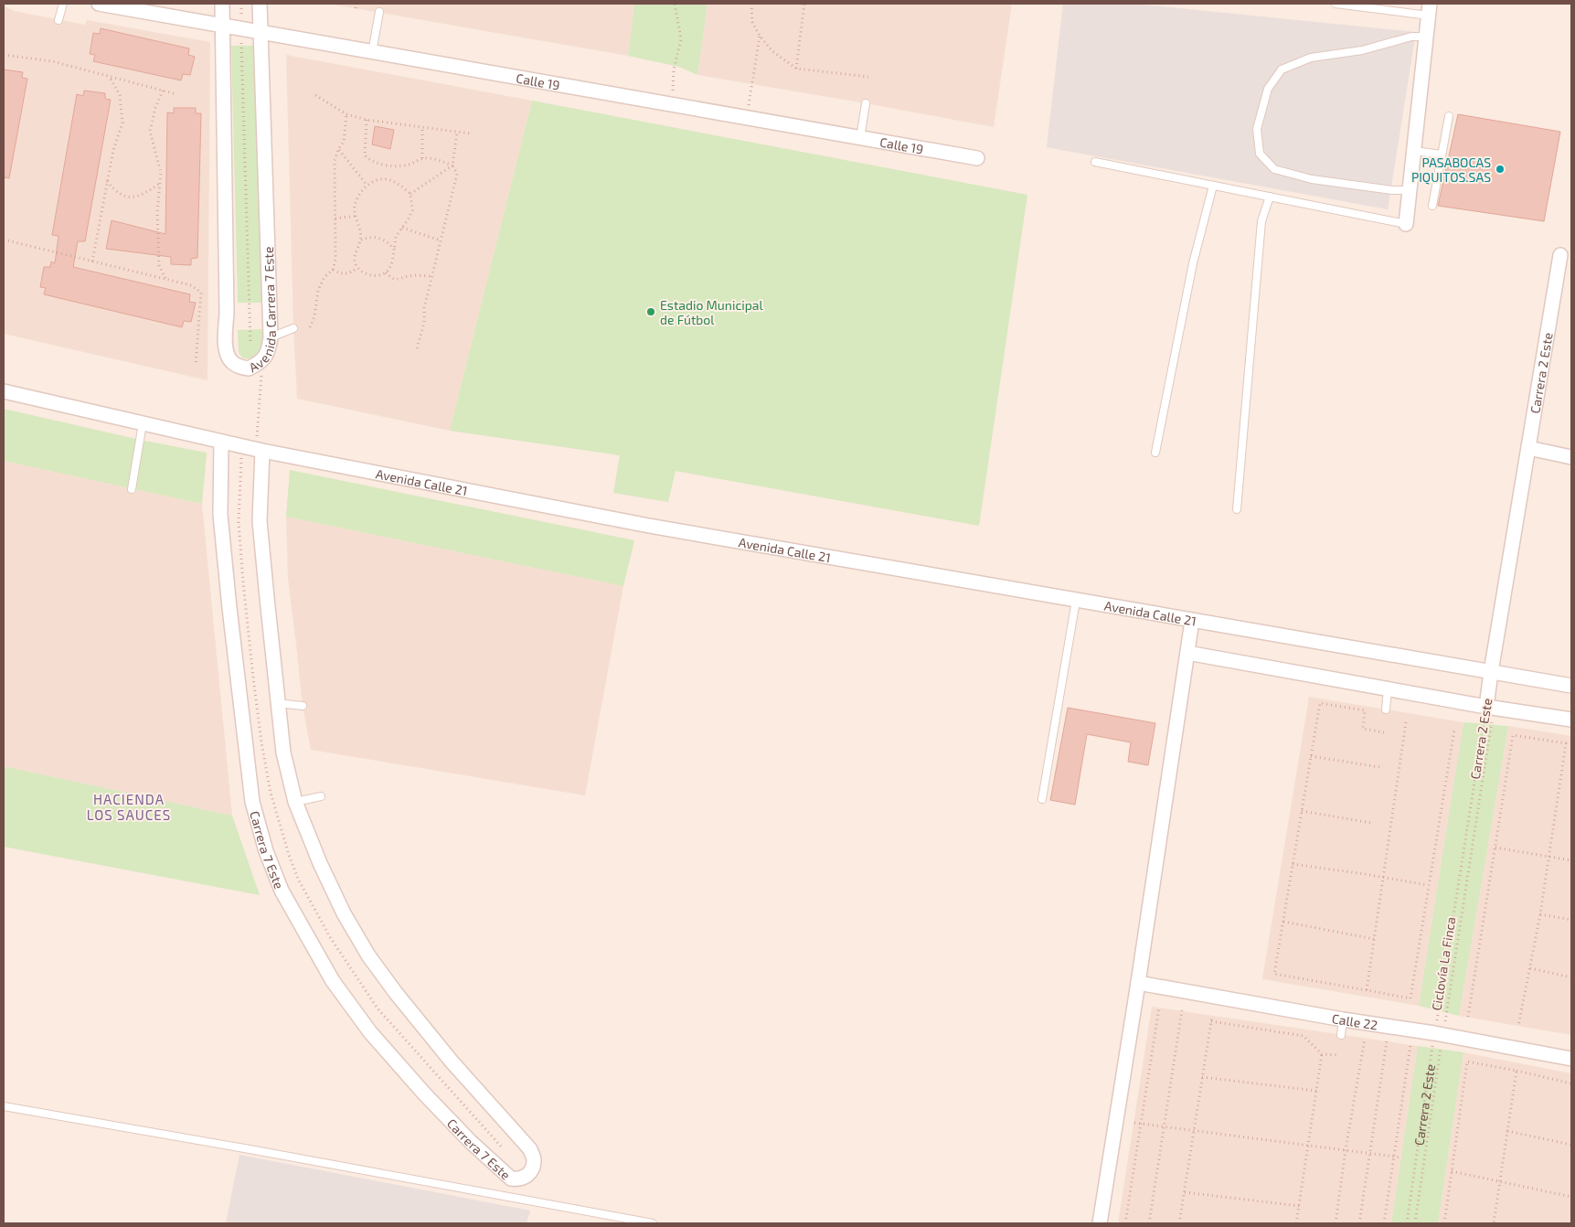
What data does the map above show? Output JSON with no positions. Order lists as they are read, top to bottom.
{
  "streets": {
    "street": [
      "Calle 19",
      "Avenida Carrera 7 Este",
      "Carrera 2 Este",
      "Avenida Calle 21",
      "Carrera 7 Este",
      "Calle 22"
    ],
    "path": ["Ciclovía La Finca"]
  },
  "crossings": [
    ["Calle 19", "Avenida Carrera 7 Este"],
    ["Carrera 2 Este", "Avenida Calle 21"],
    ["Carrera 2 Este", "Ciclovía La Finca"],
    ["Carrera 2 Este", "Calle 22"],
    ["Avenida Calle 21", "Carrera 7 Este"],
    ["Ciclovía La Finca", "Calle 22"]
  ],
  "districts": ["HACIENDA LOS SAUCES"],
  "places": ["PASABOCAS PIQUITOS.SAS", "Estadio Municipal de Fútbol"]
}
